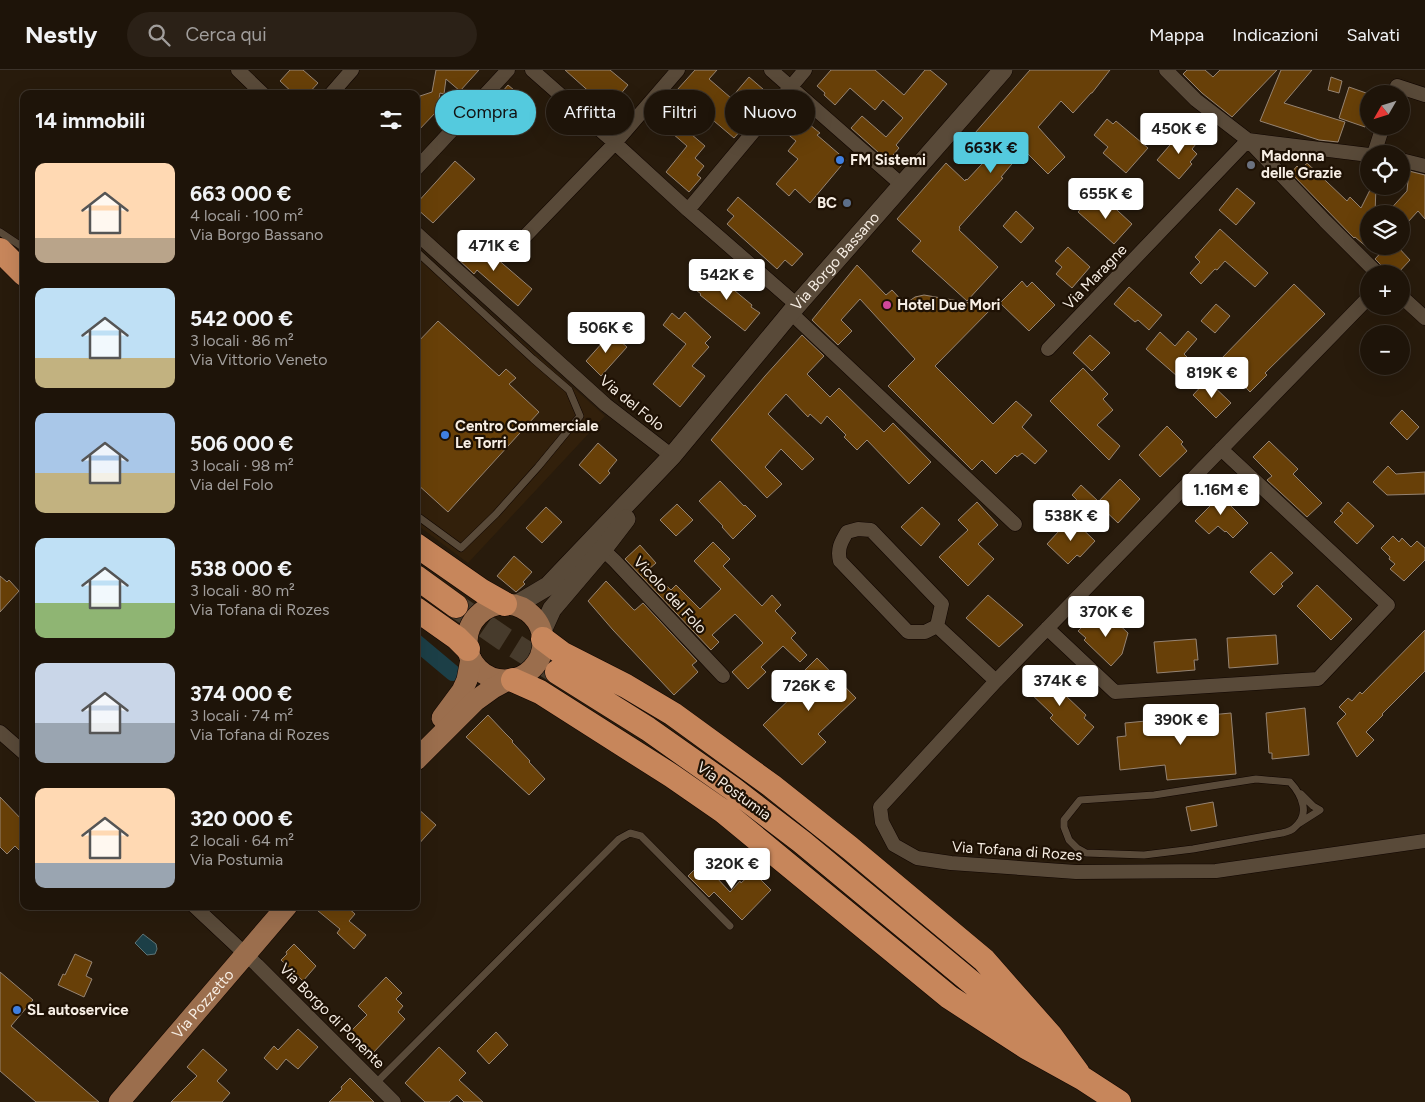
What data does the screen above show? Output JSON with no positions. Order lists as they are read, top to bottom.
{
  "streets": {
    "highway": ["Via Postumia"],
    "main road": ["Via Borgo Bassano", "Via Pozzetto"],
    "street": [
      "Via Maragne",
      "Via del Folo",
      "Vicolo del Folo",
      "Via Tofana di Rozes",
      "Via Borgo di Ponente"
    ]
  },
  "crossings": [
    ["Via Borgo Bassano", "Via del Folo"],
    ["Via Borgo Bassano", "Vicolo del Folo"],
    ["Via Pozzetto", "Via Borgo di Ponente"]
  ],
  "places": [
    "FM Sistemi",
    "Madonna delle Grazie",
    "BC",
    "Hotel Due Mori",
    "Centro Commerciale Le Torri",
    "SL autoservice"
  ],
  "north": "bottom left",
  "page": {
    "header": "Nestly",
    "search": "Cerca qui",
    "nav": ["Mappa", "Indicazioni", "Salvati"],
    "map_buttons": ["+", "−"],
    "chip": [
      "Compra",
      "Affitta",
      "Filtri",
      "Nuovo"
    ],
    "heading": "14 immobili",
    "price": [
      "450K €",
      "663K €",
      "655K €",
      "471K €",
      "542K €",
      "506K €",
      "819K €",
      "1.16M €",
      "538K €",
      "370K €",
      "374K €",
      "726K €",
      "390K €",
      "320K €"
    ],
    "list": [
      {
        "name": "663 000 €",
        "note": "4 locali · 100 m² · Via Borgo Bassano"
      },
      {
        "name": "542 000 €",
        "note": "3 locali · 86 m² · Via Vittorio Veneto"
      },
      {
        "name": "506 000 €",
        "note": "3 locali · 98 m² · Via del Folo"
      },
      {
        "name": "538 000 €",
        "note": "3 locali · 80 m² · Via Tofana di Rozes"
      },
      {
        "name": "374 000 €",
        "note": "3 locali · 74 m² · Via Tofana di Rozes"
      },
      {
        "name": "320 000 €",
        "note": "2 locali · 64 m² · Via Postumia"
      }
    ]
  }
}
